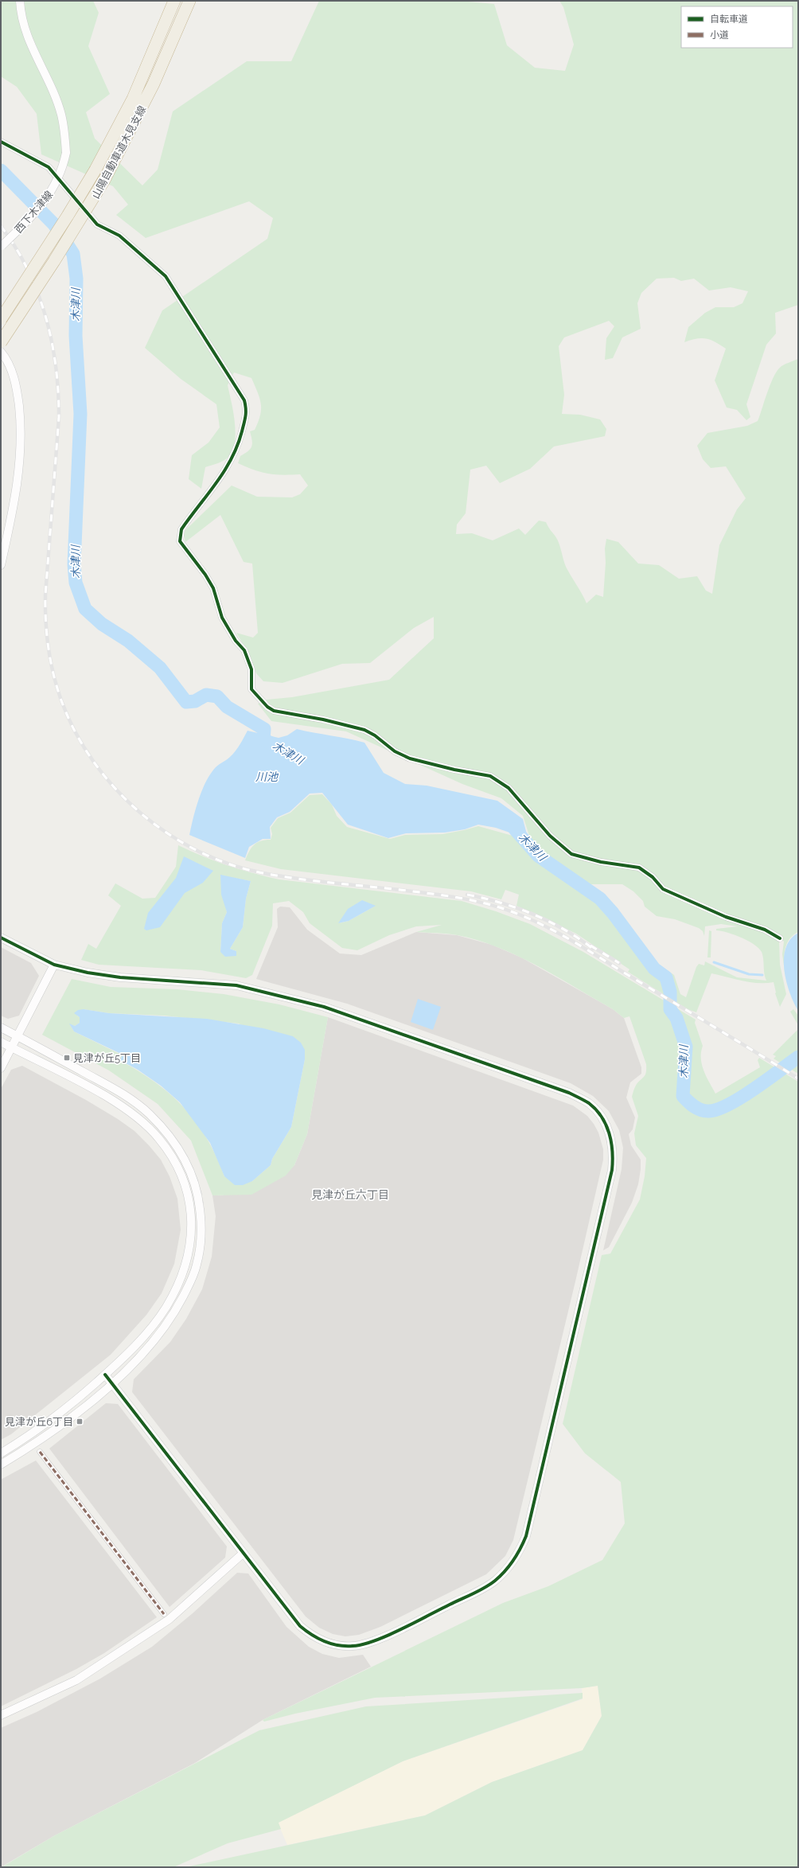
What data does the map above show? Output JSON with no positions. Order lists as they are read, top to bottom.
{
  "streets": {
    "highway": ["山陽自動車道木見支線"],
    "street": ["西下木津線"]
  },
  "districts": ["見津が丘六丁目"],
  "water": ["木津川", "川池"],
  "places": {
    "transit": ["見津が丘5丁目", "見津が丘6丁目"]
  },
  "legend": ["自転車道", "小道"]
}
